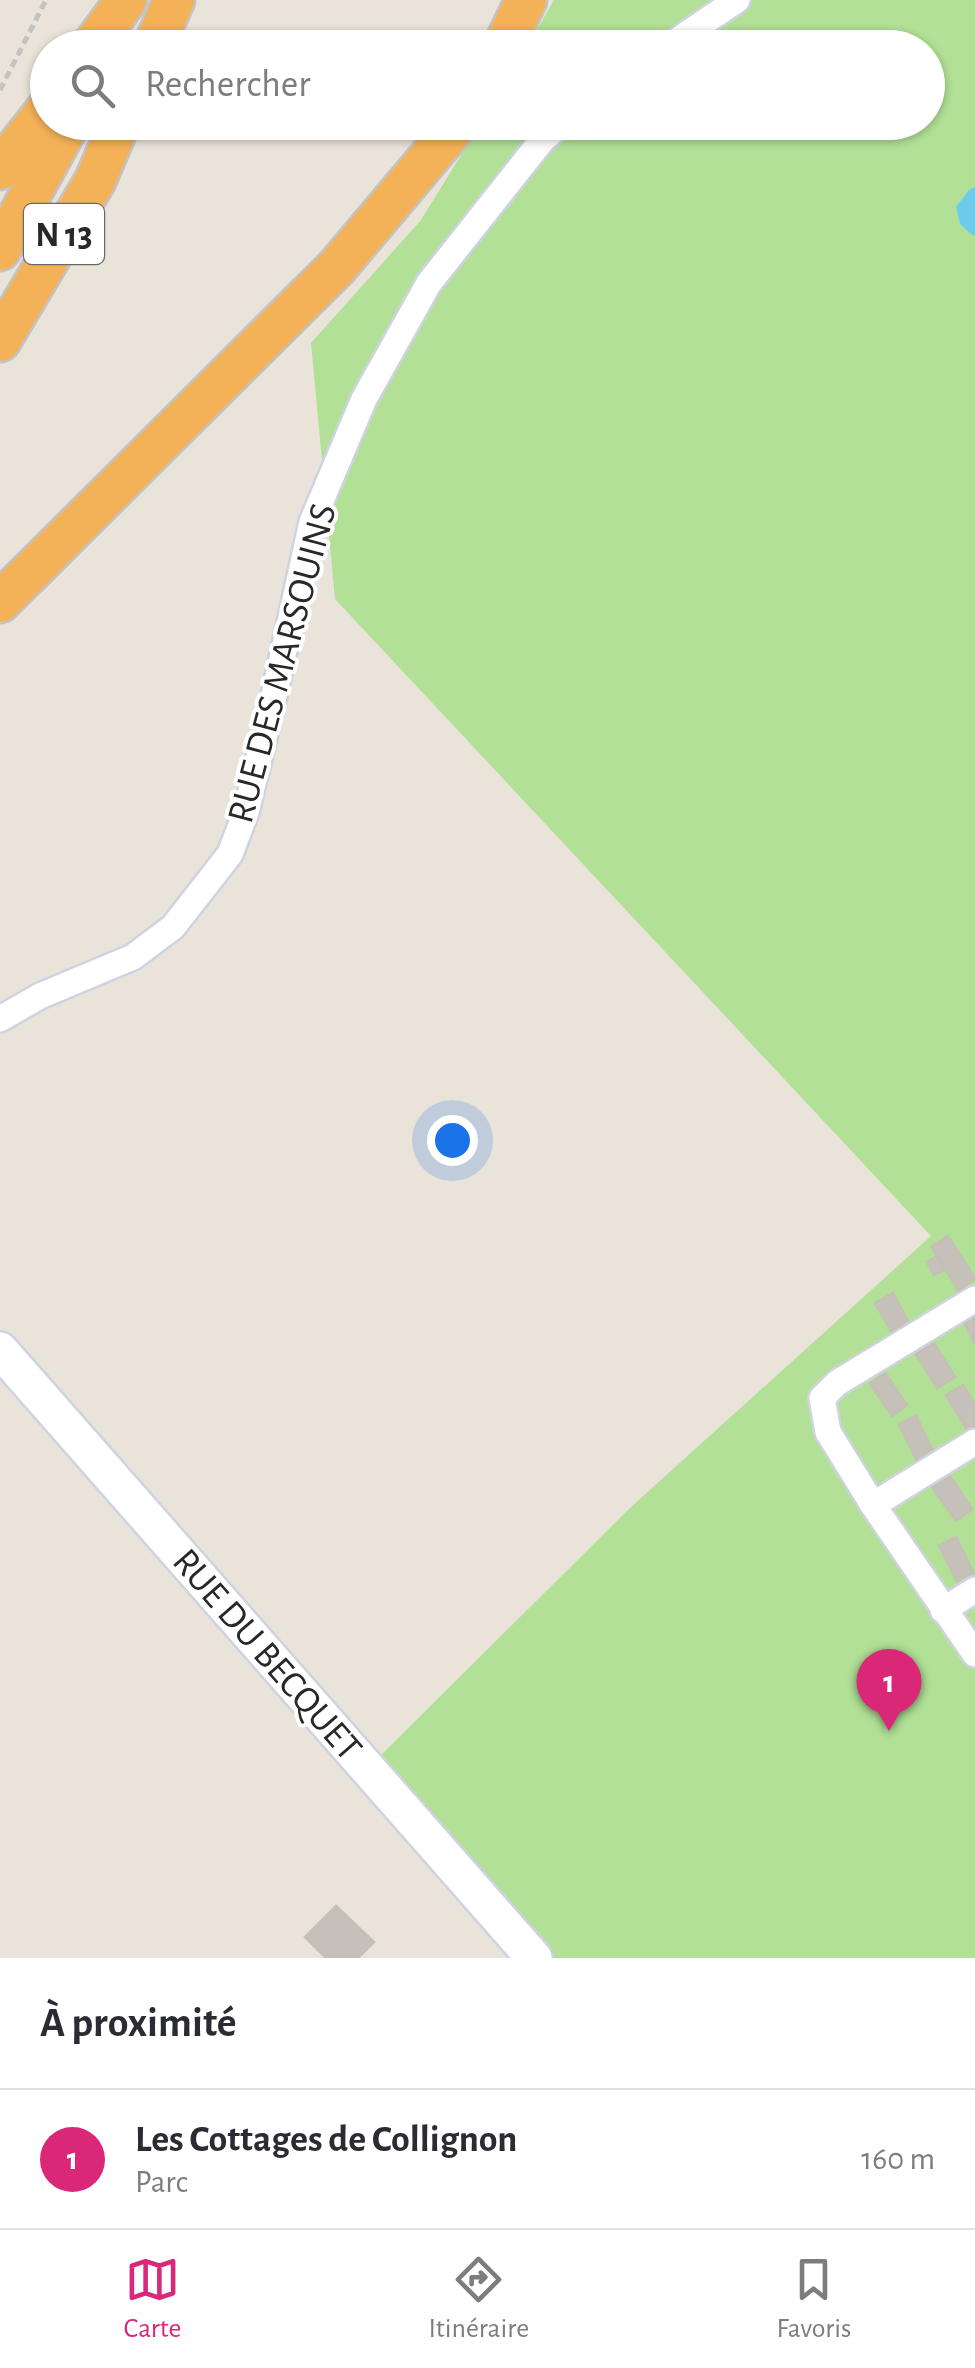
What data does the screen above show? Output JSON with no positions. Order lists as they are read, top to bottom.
{
  "streets": {
    "highway": ["N 13"],
    "main road": ["RUE DU BECQUET"],
    "street": ["RUE DES MARSOUINS"]
  },
  "page": {
    "search": "Rechercher",
    "pins": "1",
    "heading": "À proximité",
    "list": [
      {
        "mark": "1",
        "name": "Les Cottages de Collignon",
        "note": "Parc",
        "value": "160 m"
      }
    ],
    "nav": ["Carte", "Itinéraire", "Favoris"]
  }
}
